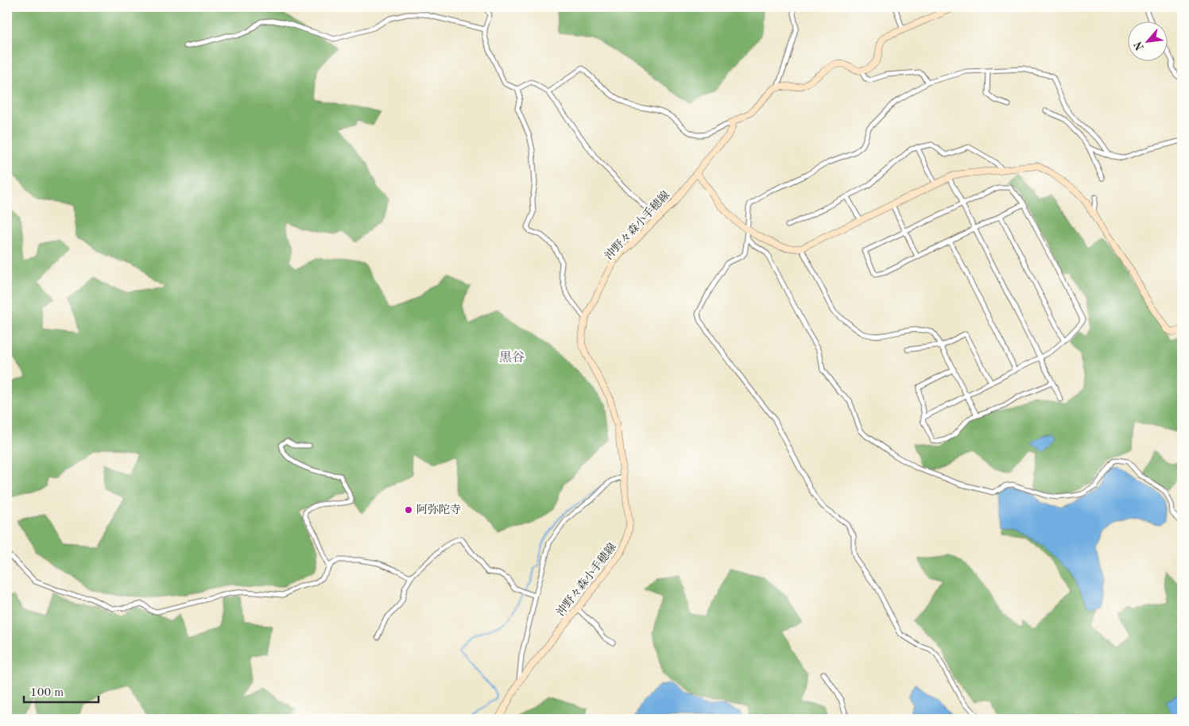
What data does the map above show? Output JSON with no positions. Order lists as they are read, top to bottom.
{
  "streets": {
    "main road": ["沖野々森小手穂線"]
  },
  "districts": ["黒谷"],
  "places": ["阿弥陀寺"],
  "scale_bar": "100 m",
  "north": "bottom left"
}
